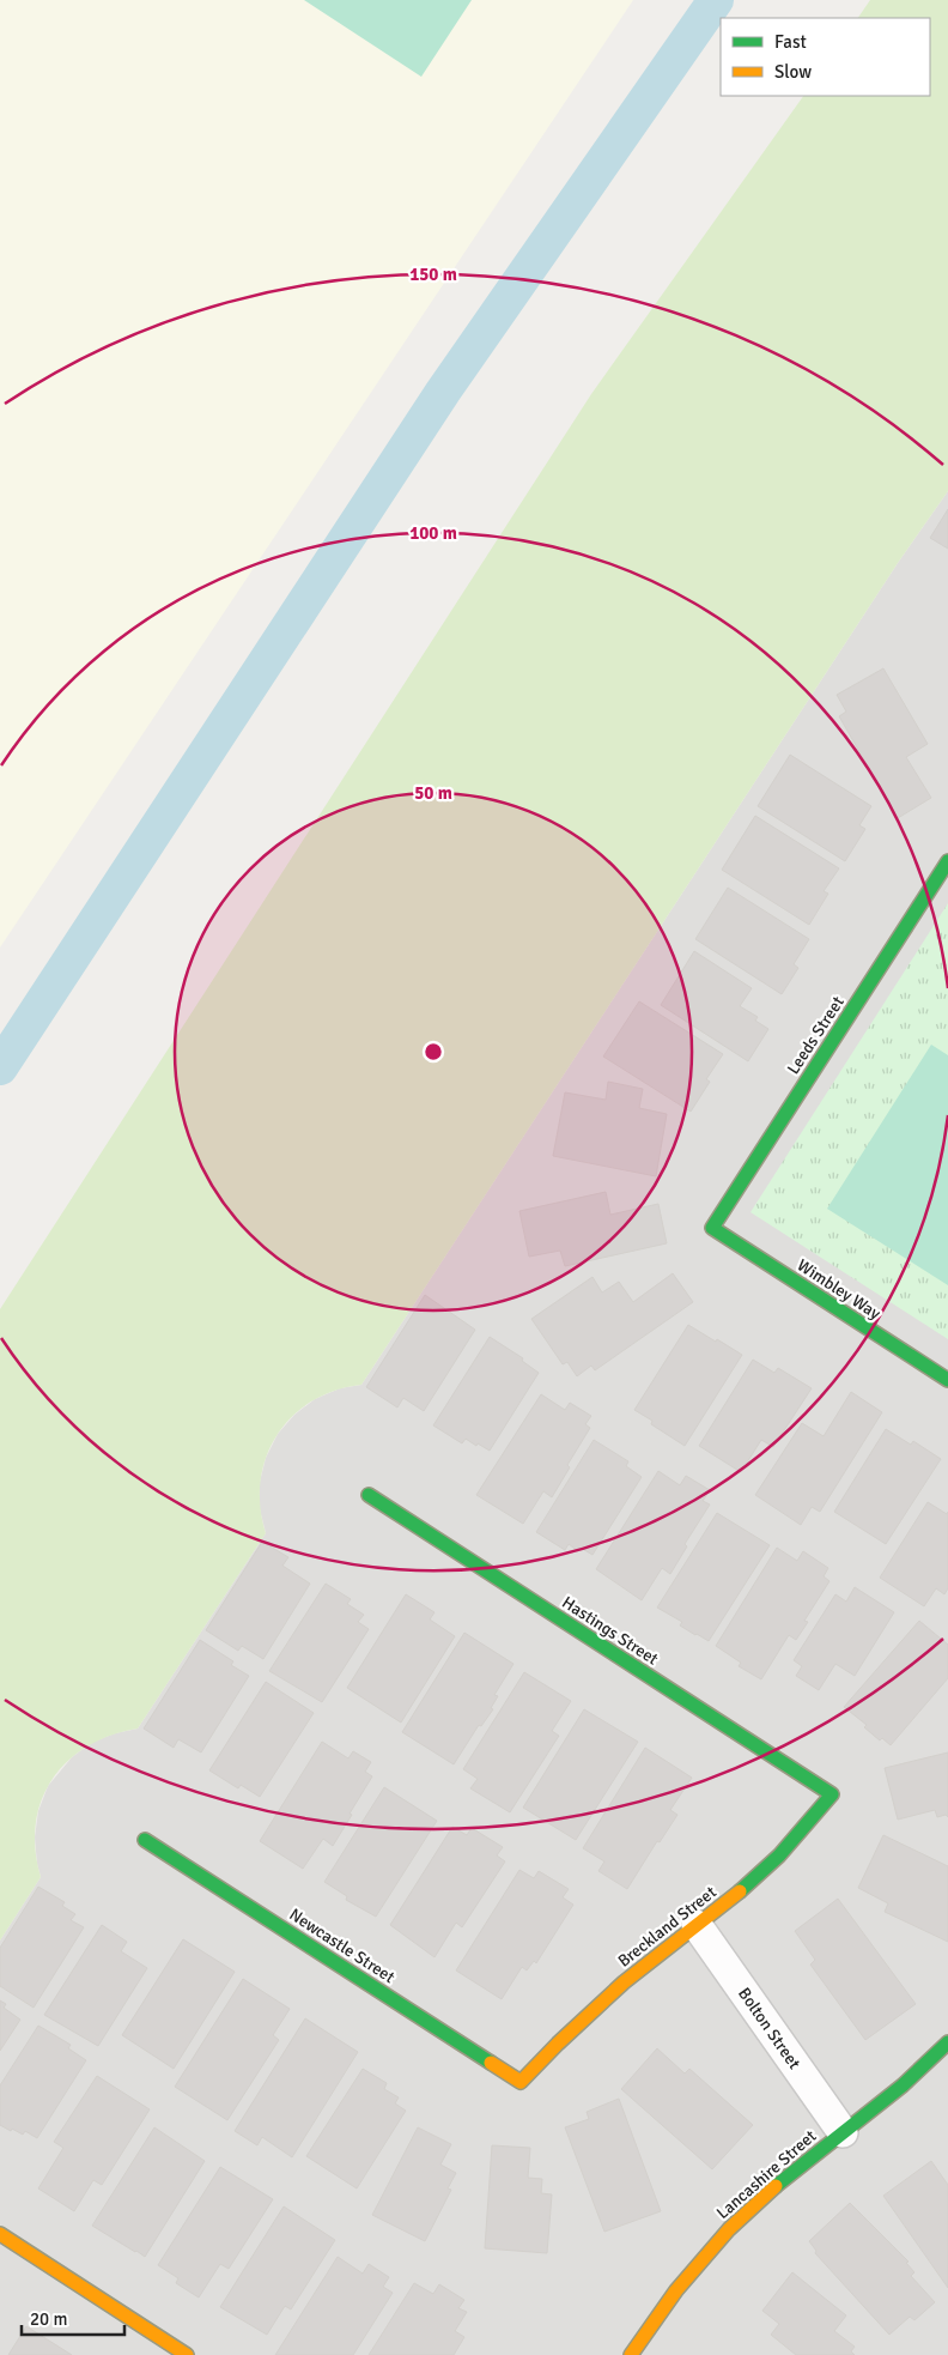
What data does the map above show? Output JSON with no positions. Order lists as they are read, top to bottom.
{
  "streets": {
    "street": [
      "Leeds Street",
      "Wimbley Way",
      "Hastings Street",
      "Breckland Street",
      "Newcastle Street",
      "Bolton Street",
      "Lancashire Street"
    ]
  },
  "crossings": [
    ["Leeds Street", "Wimbley Way"],
    ["Hastings Street", "Breckland Street"],
    ["Breckland Street", "Newcastle Street"],
    ["Breckland Street", "Bolton Street"],
    ["Bolton Street", "Lancashire Street"]
  ],
  "legend": ["Fast", "Slow"],
  "scale_bar": "20 m",
  "rings": ["150 m", "100 m", "50 m"]
}
